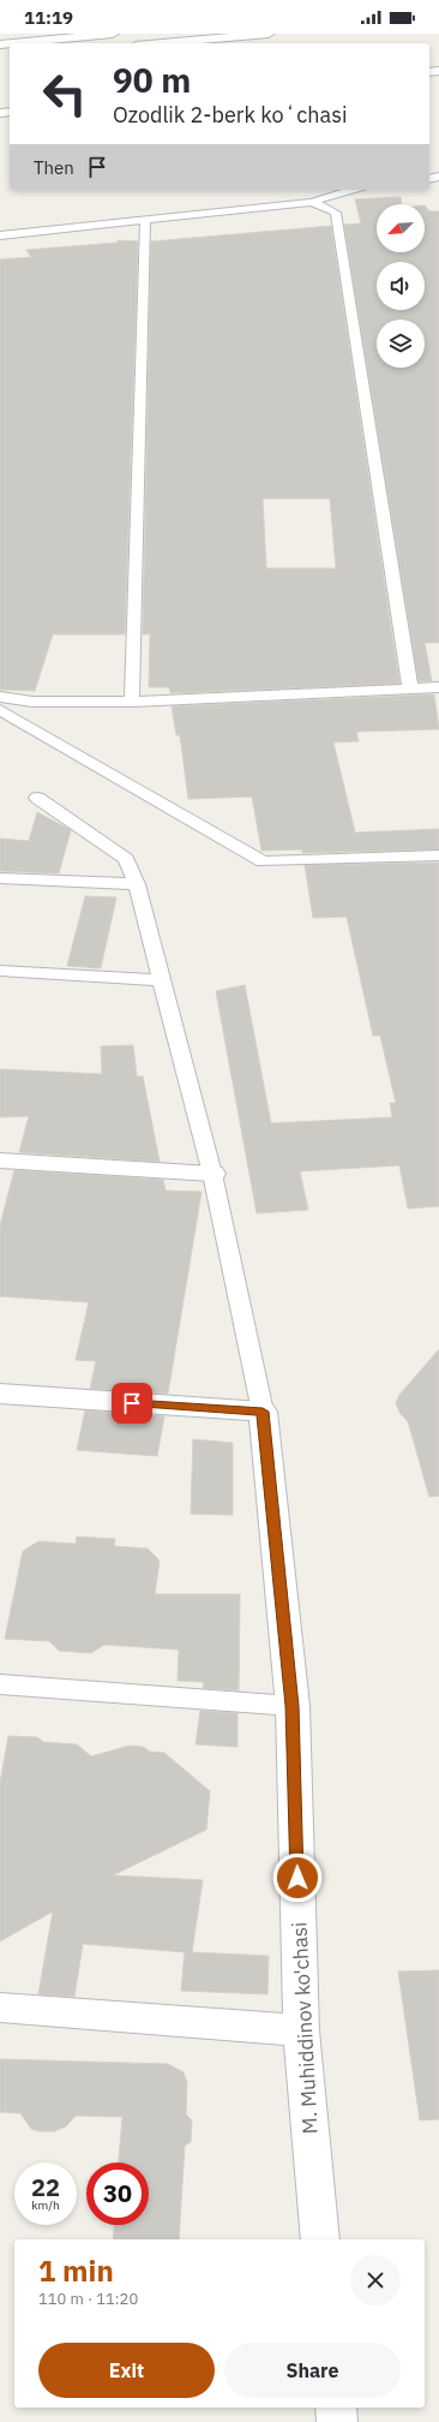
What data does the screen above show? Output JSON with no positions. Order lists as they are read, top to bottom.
{
  "streets": {
    "street": ["M. Muhiddinov ko'chasi"]
  },
  "north": "bottom left",
  "page": {
    "status": "11:19",
    "turn": ["90 m", "Ozodlik 2-berk koʻchasi"],
    "then": "Then",
    "speed": "22 km/h",
    "limit": "30",
    "heading": ["1 min", "110 m · 11:20"],
    "buttons": ["Exit", "Share"]
  }
}
